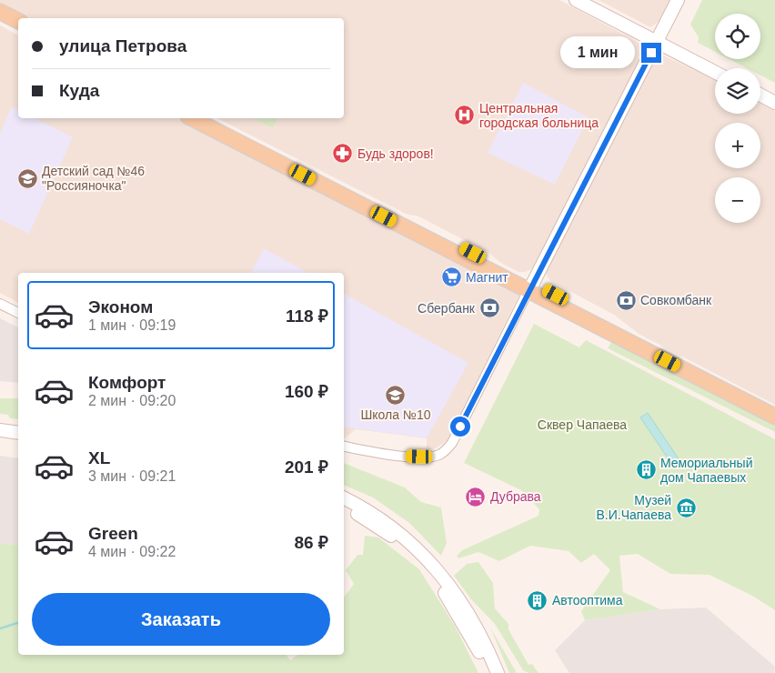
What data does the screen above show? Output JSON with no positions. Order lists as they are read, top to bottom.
{
  "parks": ["Сквер Чапаева"],
  "places": {
    "hospital": ["Центральная городская больница"],
    "pharmacy": ["Будь здоров!"],
    "school or university": ["Детский сад №46 \"Россияночка\"", "Школа №10"],
    "supermarket": ["Магнит"],
    "bank": ["Совкомбанк", "Сбербанк"],
    "building": ["Мемориальный дом Чапаевых", "Автооптима"],
    "hotel": ["Дубрава"],
    "museum": ["Музей В.И.Чапаева"]
  },
  "page": {
    "map_buttons": ["+", "−"],
    "banner": ["улица Петрова", "Куда"],
    "bubble": "1 мин",
    "list": [
      {
        "name": "Эконом",
        "note": "1 мин · 09:19",
        "value": "118 ₽"
      },
      {
        "name": "Комфорт",
        "note": "2 мин · 09:20",
        "value": "160 ₽"
      },
      {
        "name": "XL",
        "note": "3 мин · 09:21",
        "value": "201 ₽"
      },
      {
        "name": "Green",
        "note": "4 мин · 09:22",
        "value": "86 ₽"
      }
    ],
    "buttons": "Заказать"
  }
}
